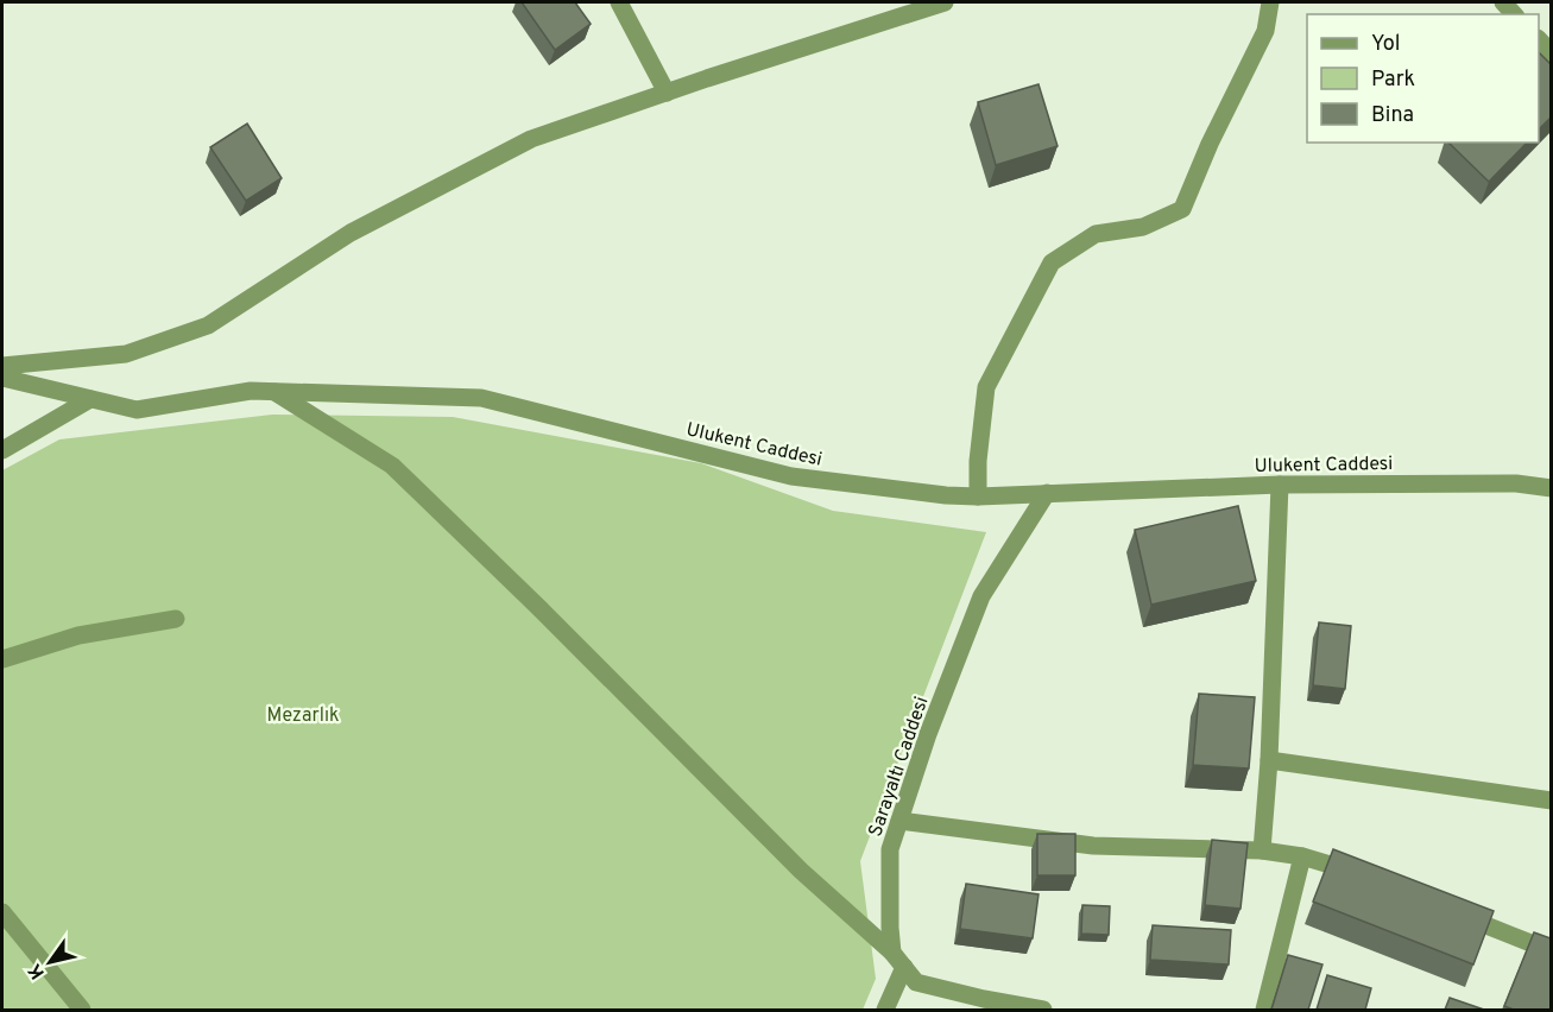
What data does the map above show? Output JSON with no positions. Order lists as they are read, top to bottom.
{
  "streets": {
    "street": ["Ulukent Caddesi", "Sarayaltı Caddesi"]
  },
  "crossings": [
    ["Ulukent Caddesi", "Sarayaltı Caddesi"]
  ],
  "parks": ["Mezarlık"],
  "legend": ["Yol", "Park", "Bina"],
  "north": "bottom left"
}
